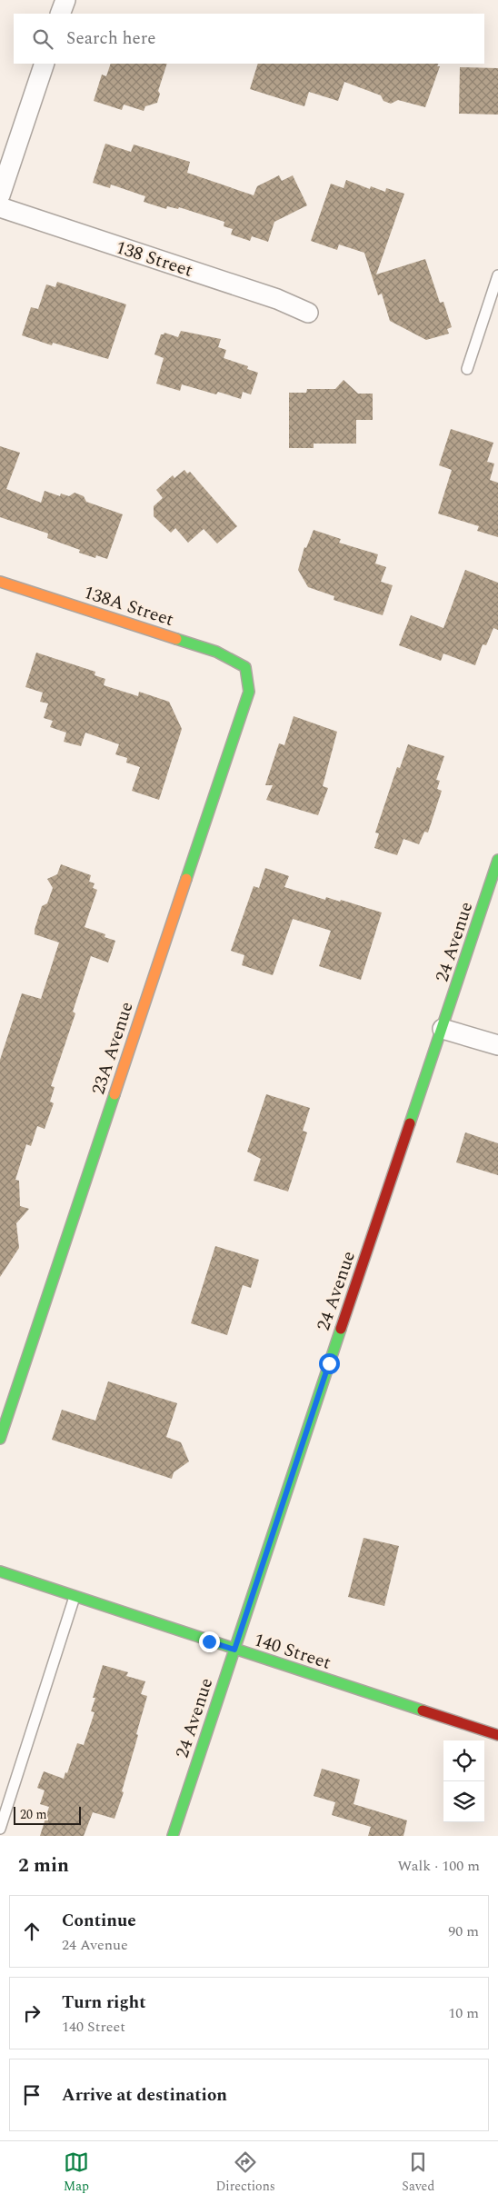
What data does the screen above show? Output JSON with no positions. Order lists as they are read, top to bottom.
{
  "streets": {
    "main road": [
      "138A Street",
      "24 Avenue",
      "23A Avenue",
      "140 Street"
    ],
    "street": ["138 Street"]
  },
  "crossings": [
    ["138A Street", "23A Avenue"],
    ["24 Avenue", "140 Street"]
  ],
  "scale_bar": "20 m",
  "page": {
    "search": "Search here",
    "scale": "20 m",
    "heading": ["2 min", "Walk · 100 m"],
    "list": [
      ["Continue", "24 Avenue", "90 m"],
      ["Turn right", "140 Street", "10 m"],
      "Arrive at destination"
    ],
    "nav": ["Map", "Directions", "Saved"]
  }
}
